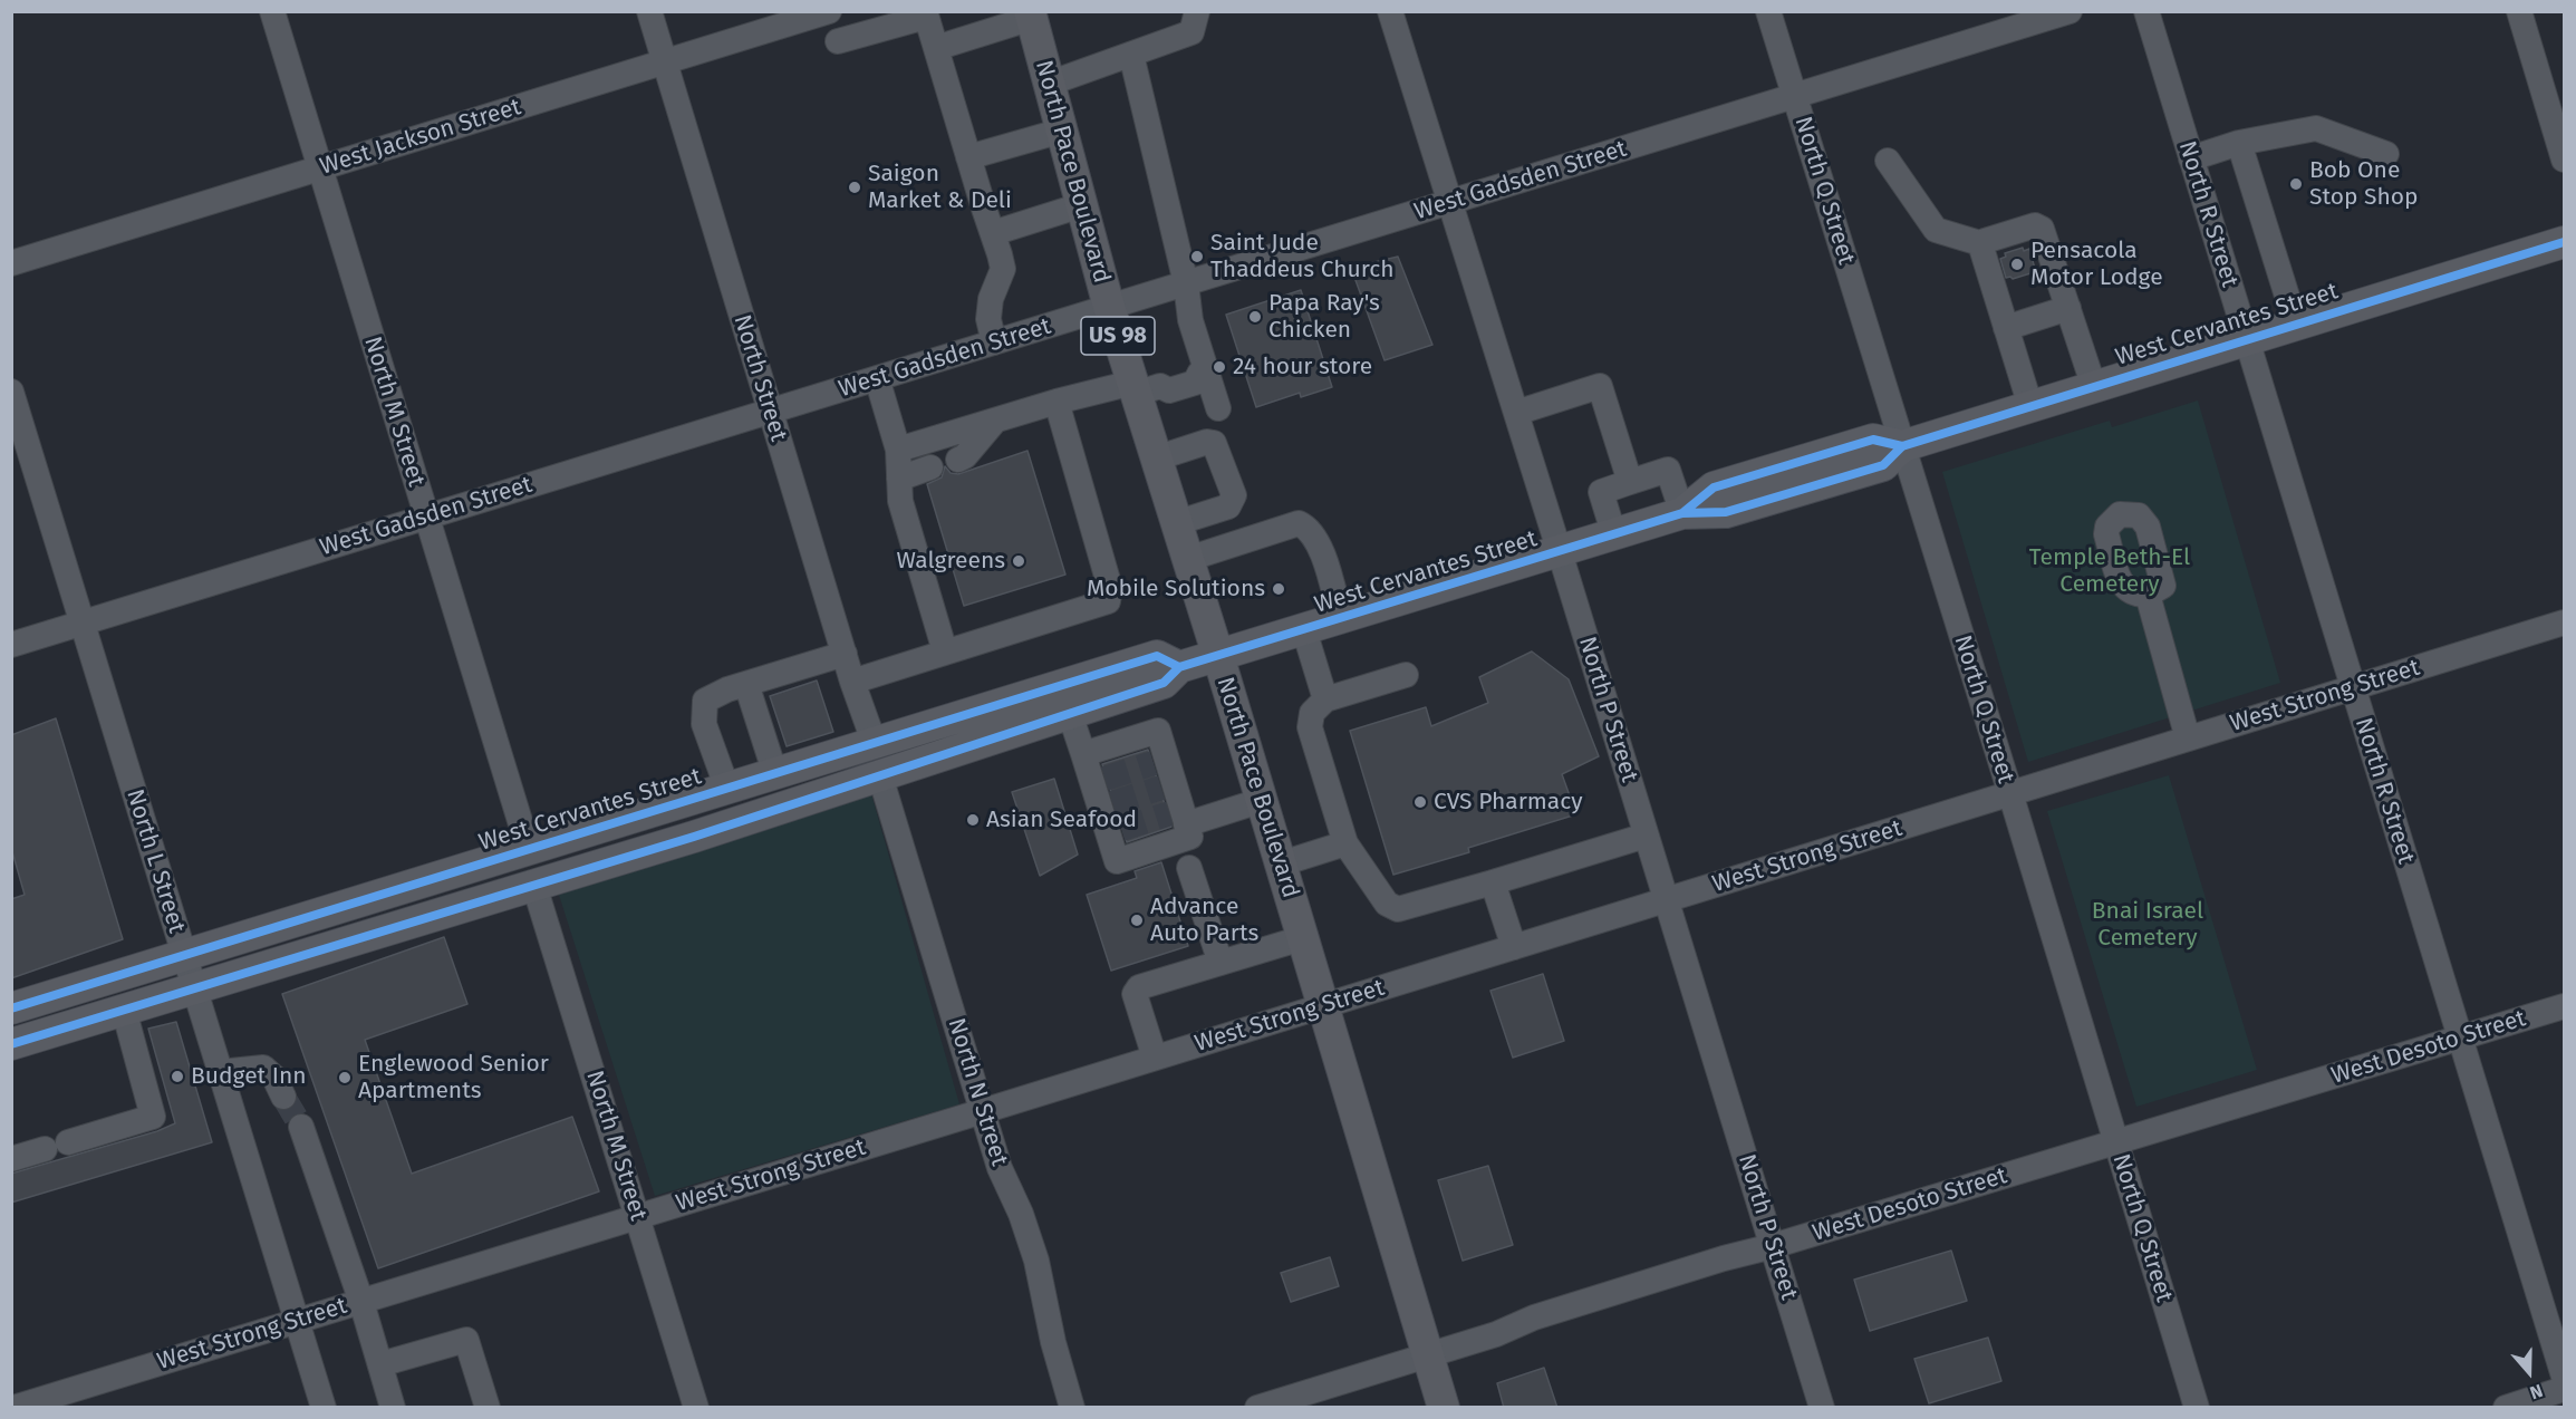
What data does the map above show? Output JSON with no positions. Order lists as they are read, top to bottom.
{
  "streets": {
    "main road": ["North Pace Boulevard", "West Cervantes Street", "US 98"],
    "street": [
      "West Jackson Street",
      "West Gadsden Street",
      "North Q Street",
      "North R Street",
      "North Street",
      "North M Street",
      "West Strong Street",
      "North P Street",
      "North L Street",
      "West Desoto Street",
      "North N Street"
    ]
  },
  "crossings": [
    ["West Jackson Street", "North Street"],
    ["West Jackson Street", "North M Street"],
    ["North Pace Boulevard", "West Gadsden Street"],
    ["North Pace Boulevard", "West Cervantes Street"],
    ["North Pace Boulevard", "West Strong Street"],
    ["North Pace Boulevard", "West Desoto Street"],
    ["West Gadsden Street", "North Q Street"],
    ["West Gadsden Street", "North Street"],
    ["West Gadsden Street", "North M Street"],
    ["West Gadsden Street", "North P Street"],
    ["West Gadsden Street", "North L Street"],
    ["North Q Street", "West Cervantes Street"],
    ["North Q Street", "West Strong Street"],
    ["North Q Street", "West Desoto Street"],
    ["North R Street", "West Cervantes Street"],
    ["North R Street", "West Strong Street"],
    ["North R Street", "West Desoto Street"],
    ["West Cervantes Street", "North Street"],
    ["West Cervantes Street", "North M Street"],
    ["West Cervantes Street", "North P Street"],
    ["West Cervantes Street", "North L Street"],
    ["West Cervantes Street", "North N Street"],
    ["North M Street", "West Strong Street"],
    ["West Strong Street", "North P Street"],
    ["West Strong Street", "North L Street"],
    ["West Strong Street", "North N Street"],
    ["North P Street", "West Desoto Street"]
  ],
  "parks": ["Temple Beth-El Cemetery", "Bnai Israel Cemetery"],
  "places": [
    "Bob One Stop Shop",
    "Saigon Market & Deli",
    "Saint Jude Thaddeus Church",
    "Pensacola Motor Lodge",
    "Papa Ray's Chicken",
    "24 hour store",
    "Walgreens",
    "Mobile Solutions",
    "CVS Pharmacy",
    "Asian Seafood",
    "Advance Auto Parts",
    "Budget Inn",
    "Englewood Senior Apartments"
  ],
  "north": "bottom"
}
